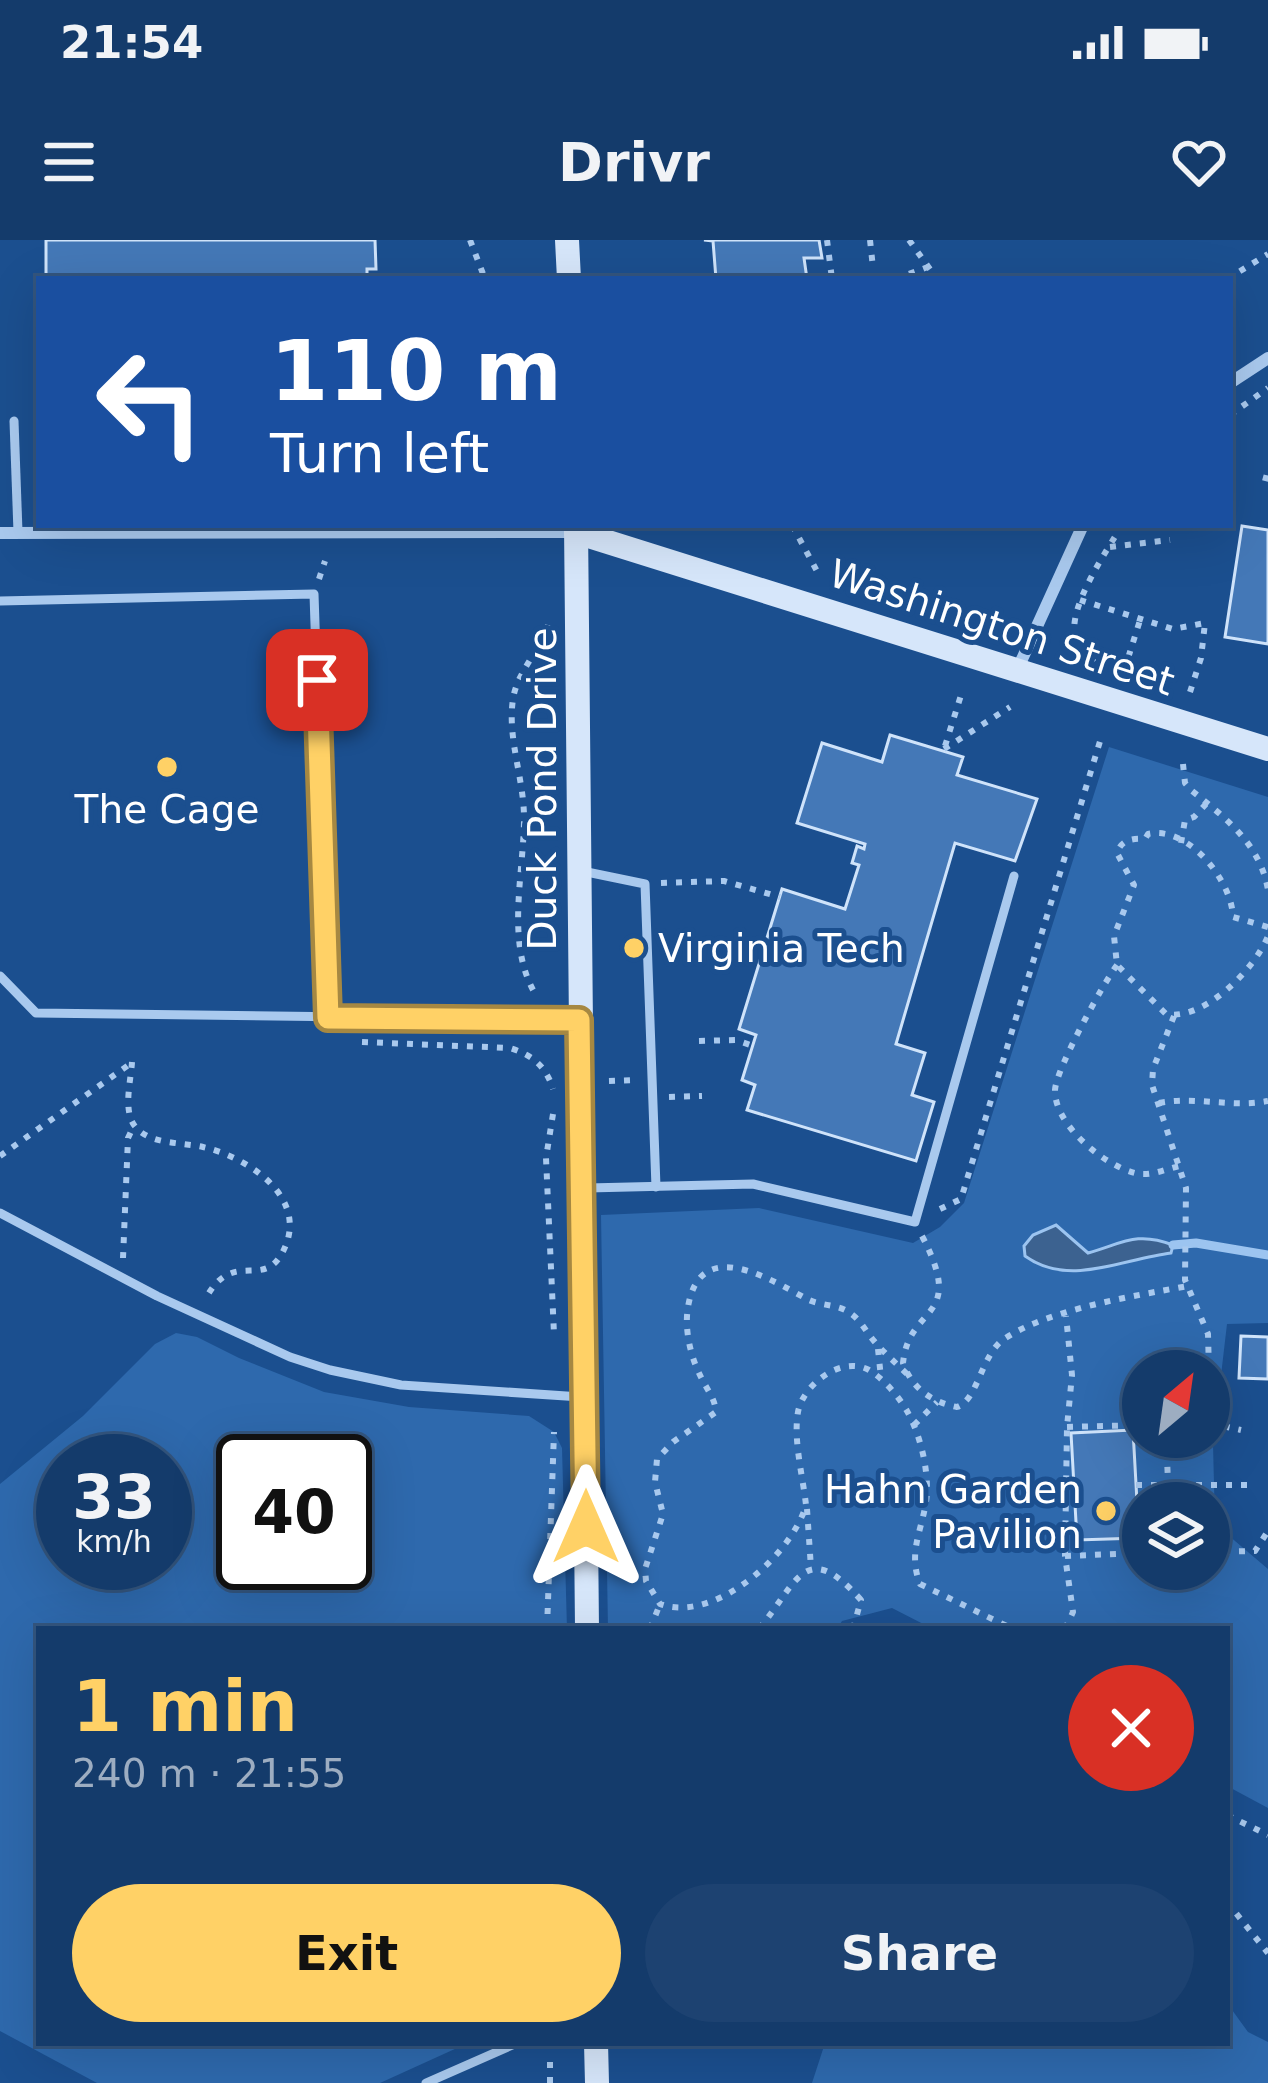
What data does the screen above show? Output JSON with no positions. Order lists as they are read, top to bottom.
{
  "streets": {
    "street": ["Washington Street", "Duck Pond Drive"]
  },
  "crossings": [
    ["Washington Street", "Duck Pond Drive"]
  ],
  "places": ["The Cage", "Virginia Tech", "Hahn Garden Pavilion"],
  "north": "top right",
  "page": {
    "status": "21:54",
    "header": "Drivr",
    "turn": ["110 m", "Turn left"],
    "speed": "33 km/h",
    "limit": "40",
    "heading": ["1 min", "240 m · 21:55"],
    "buttons": ["Exit", "Share"]
  }
}
